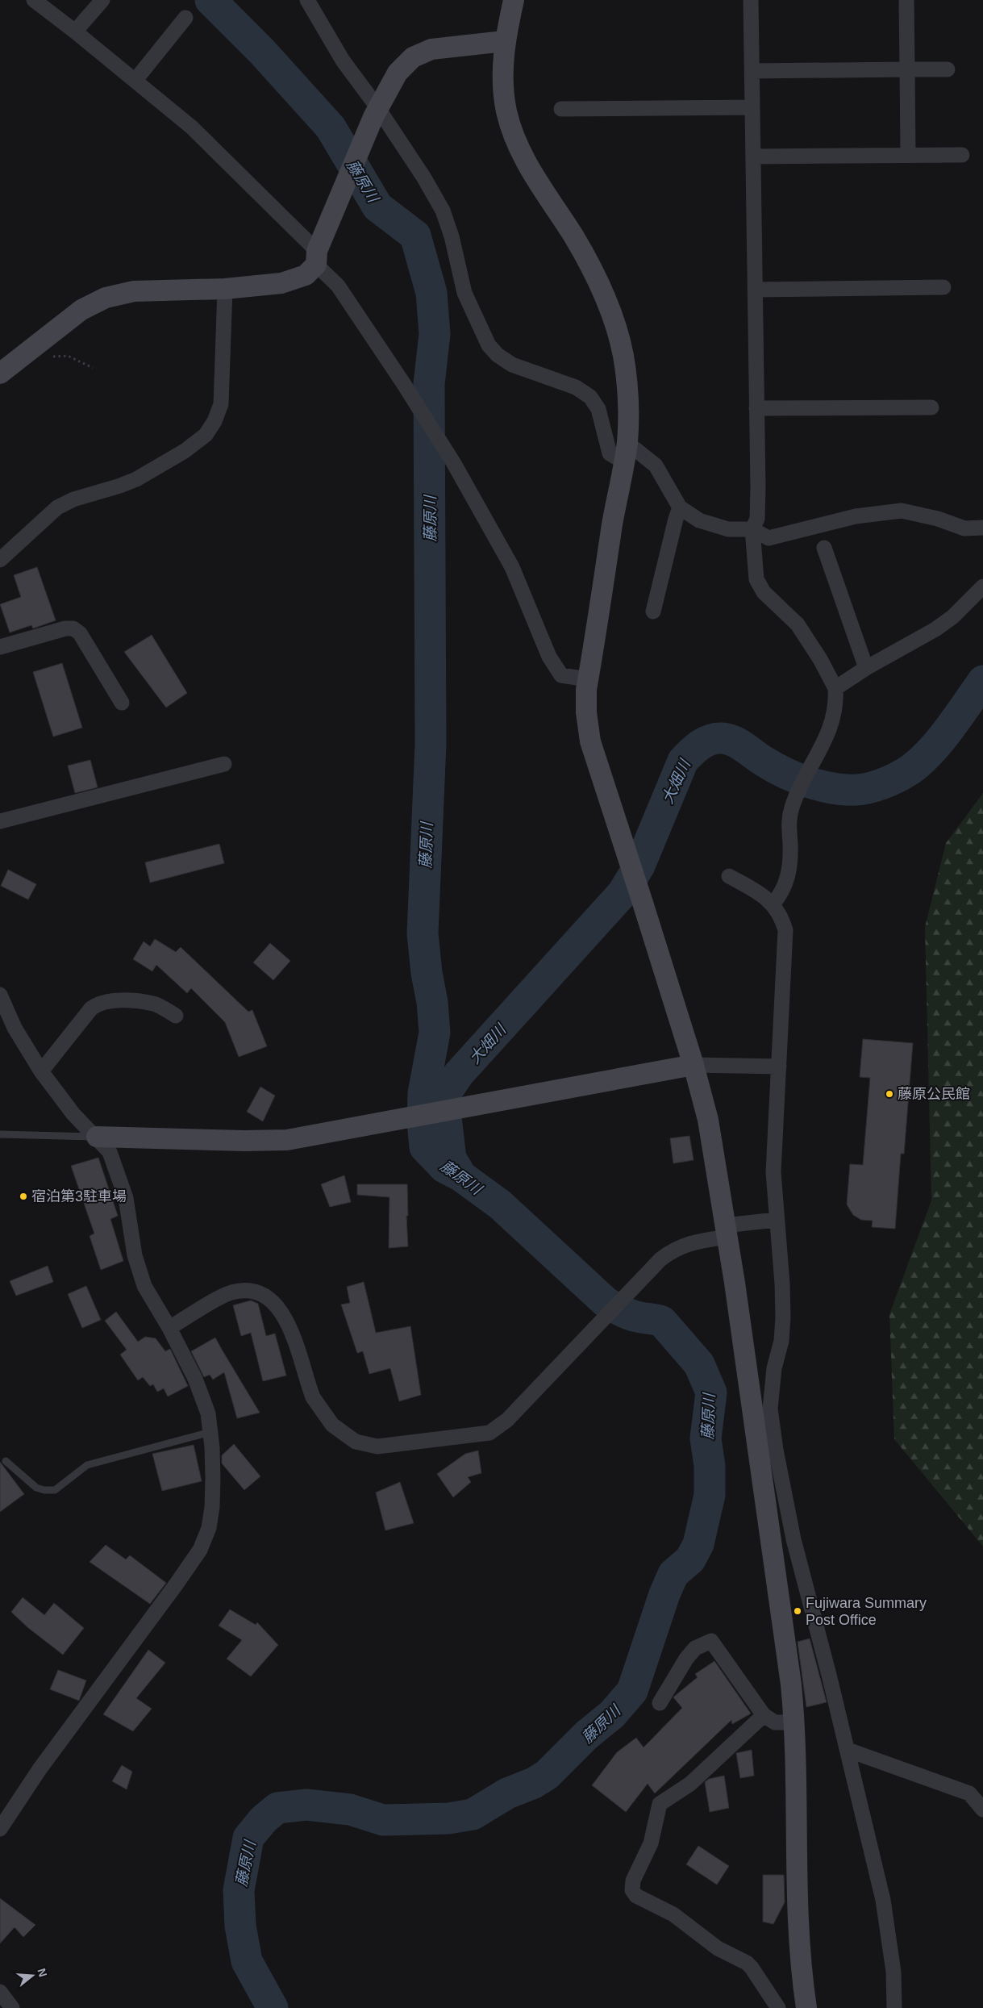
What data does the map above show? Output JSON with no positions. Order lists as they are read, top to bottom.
{
  "water": ["藤原川", "大畑川"],
  "places": ["藤原公民館", "宿泊第3駐車場", "Fujiwara Summary Post Office"],
  "north": "right"
}
